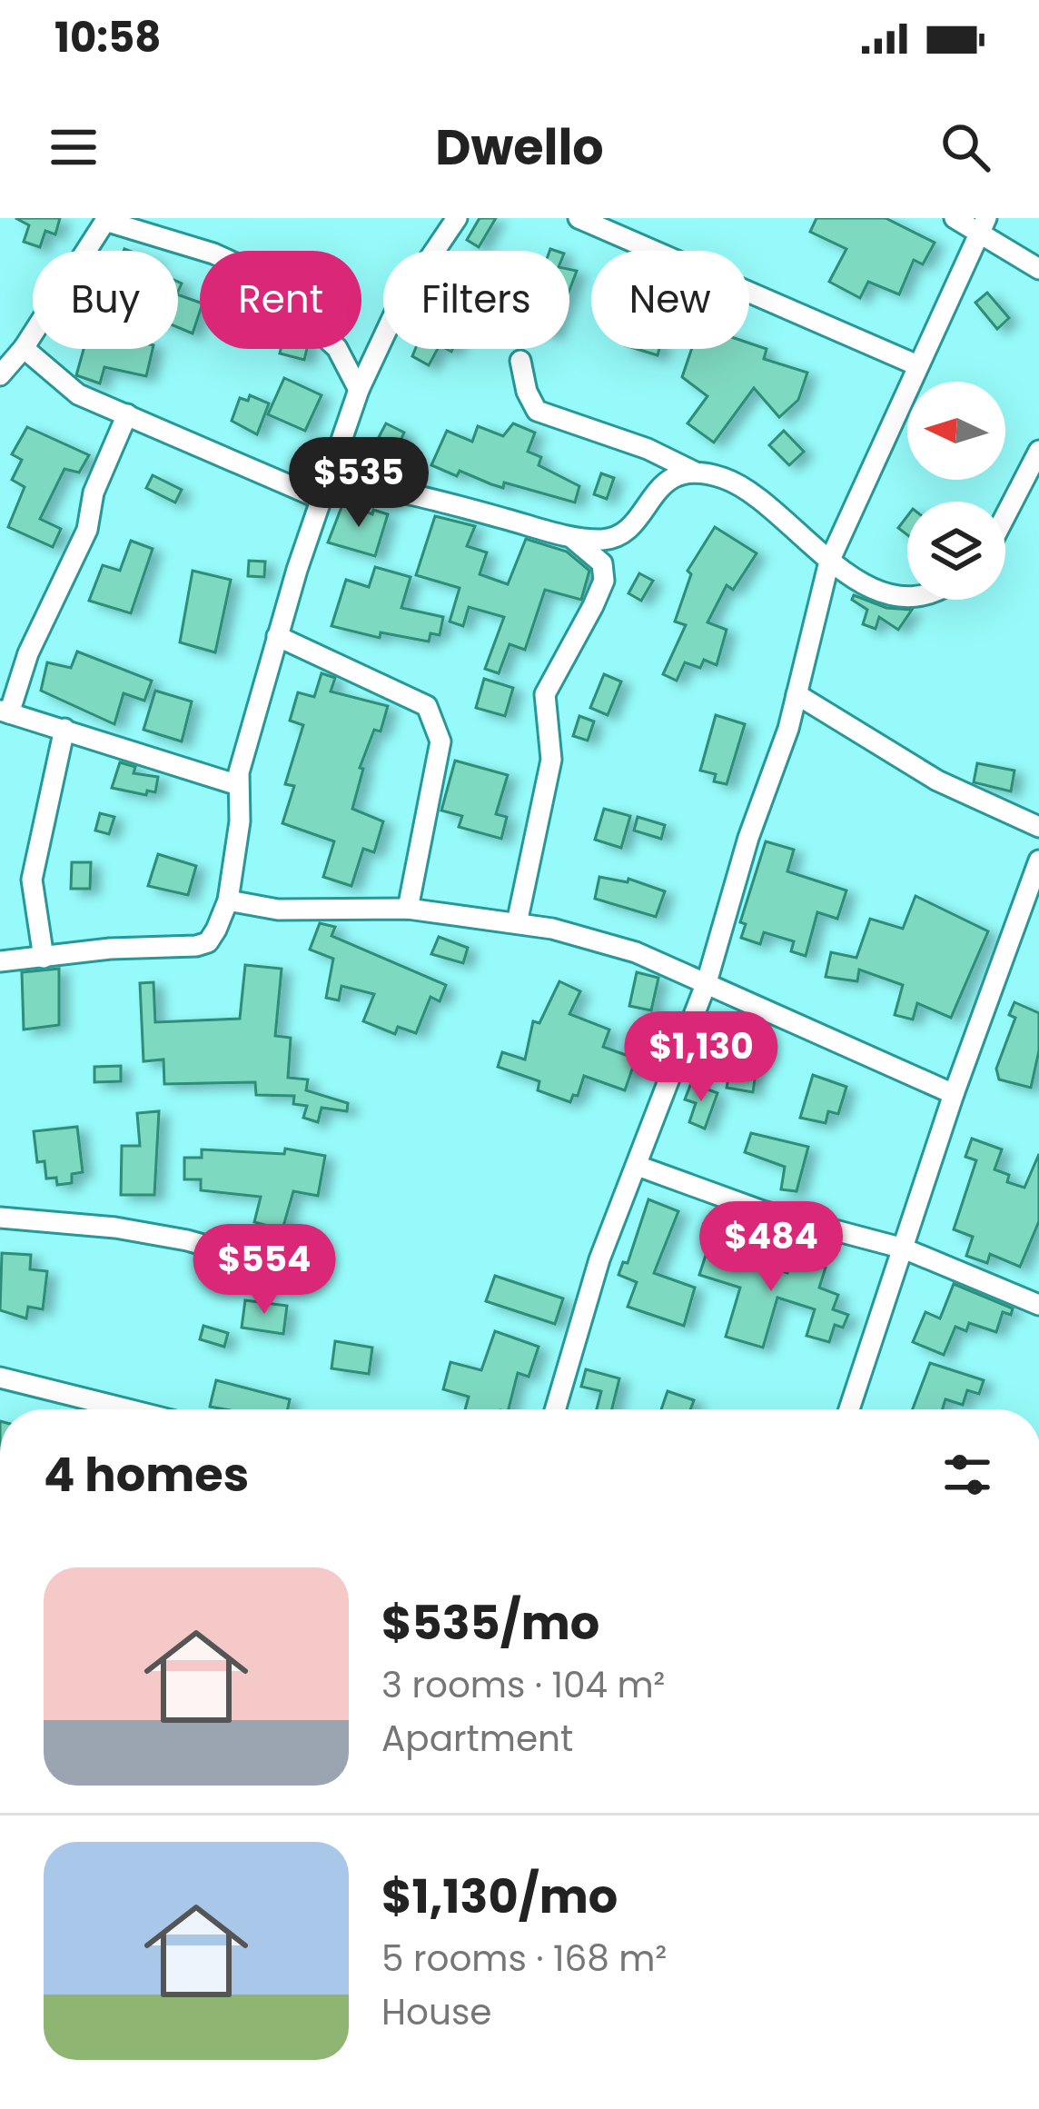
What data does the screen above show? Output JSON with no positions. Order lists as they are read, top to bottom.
{
  "north": "left",
  "page": {
    "status": "10:58",
    "header": "Dwello",
    "chip": [
      "Buy",
      "Rent",
      "Filters",
      "New"
    ],
    "price": [
      "$535",
      "$1,130",
      "$484",
      "$554"
    ],
    "heading": "4 homes",
    "list": [
      {
        "name": "$535/mo",
        "note": "3 rooms · 104 m² · Apartment"
      },
      {
        "name": "$1,130/mo",
        "note": "5 rooms · 168 m² · House"
      }
    ]
  }
}
